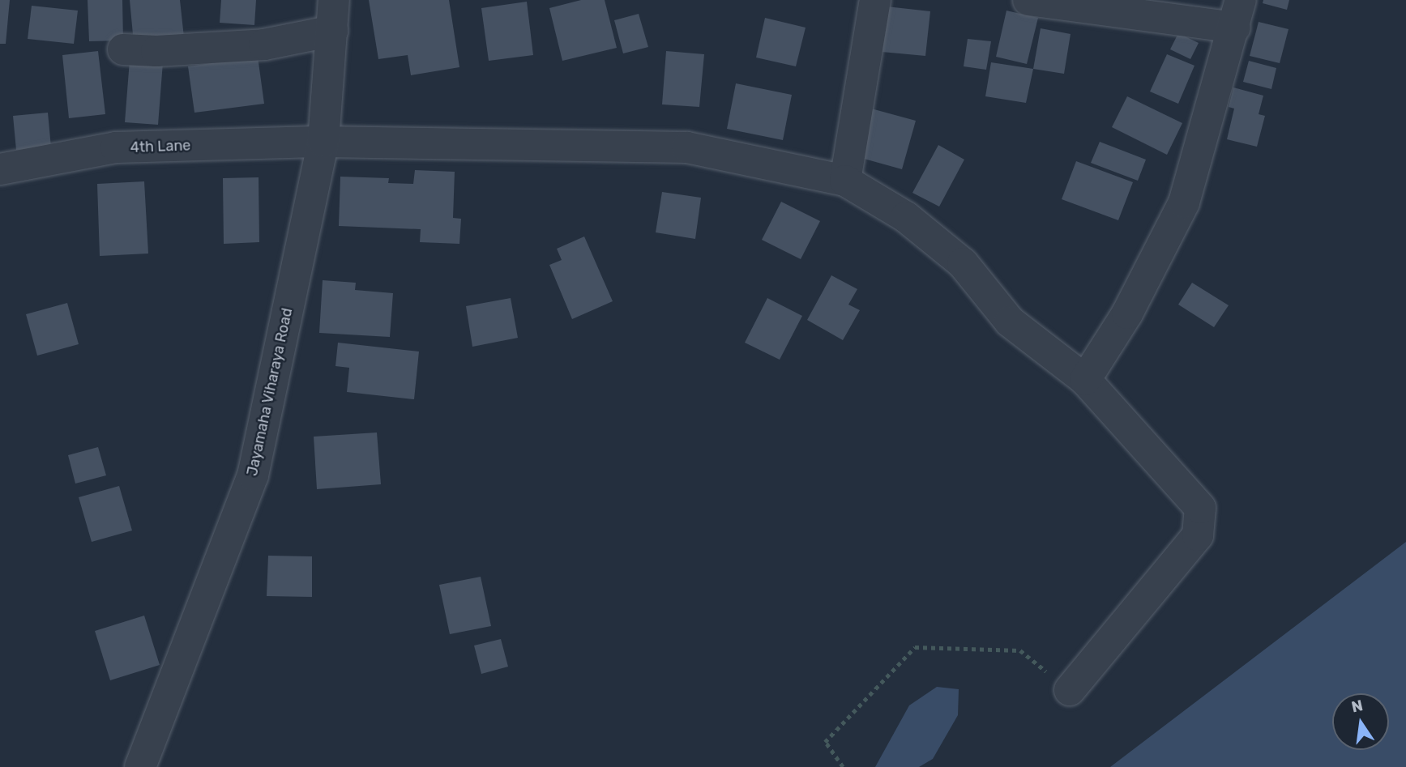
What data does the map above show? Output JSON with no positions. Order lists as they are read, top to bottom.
{
  "streets": {
    "street": ["4th Lane", "Jayamaha Viharaya Road"]
  },
  "crossings": [
    ["4th Lane", "Jayamaha Viharaya Road"]
  ],
  "north": "top"
}
